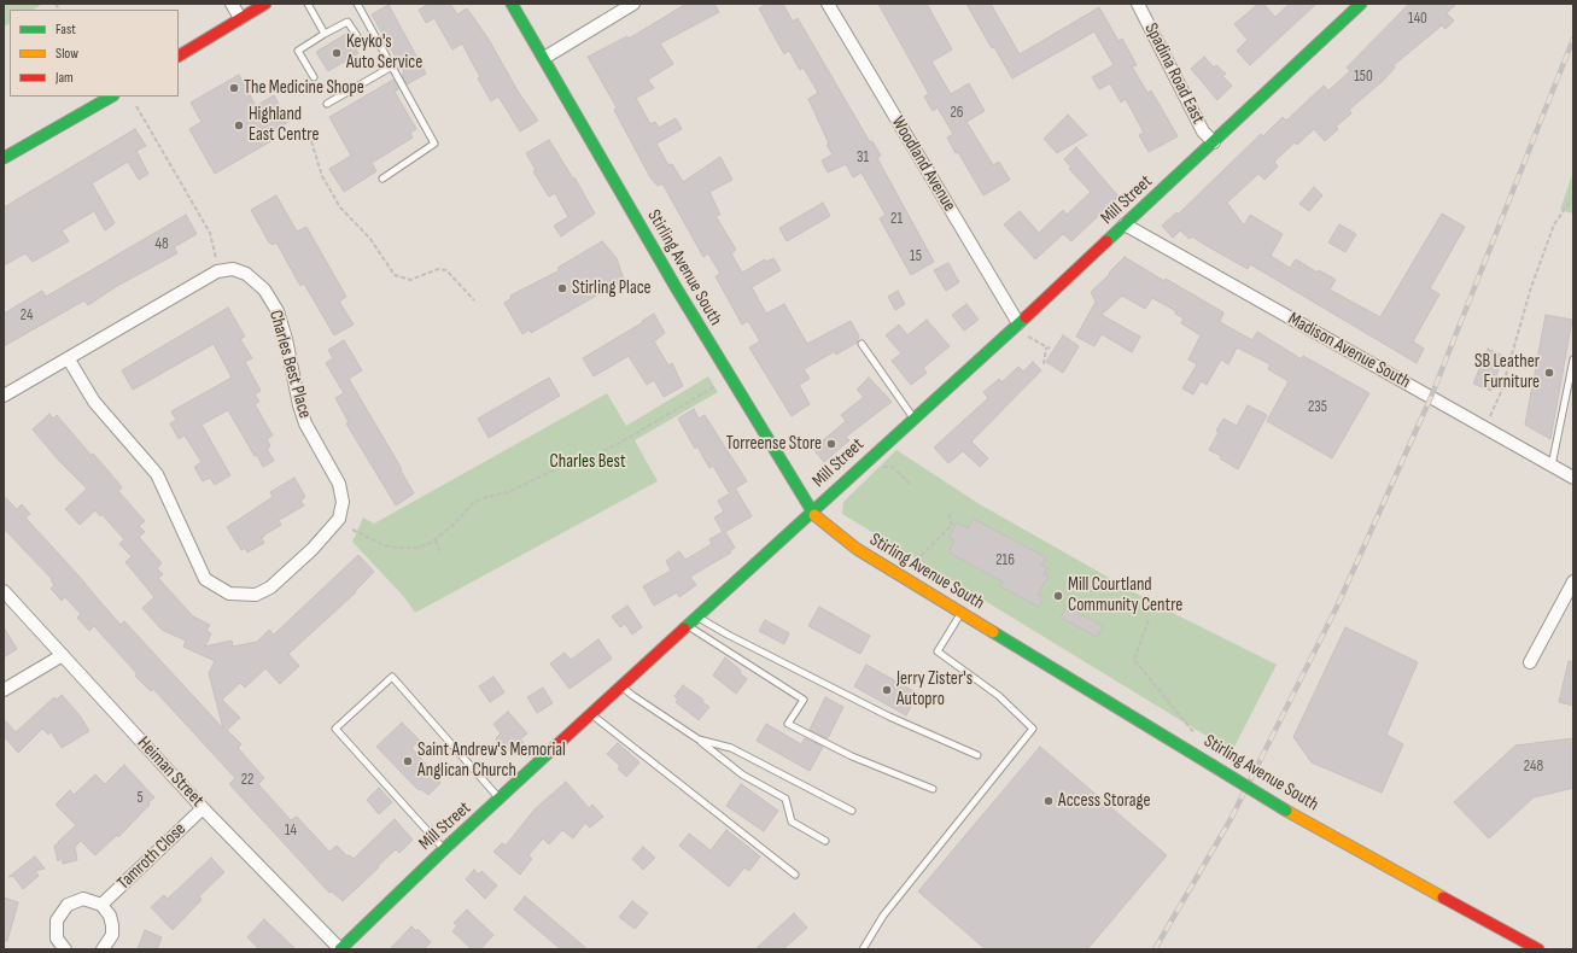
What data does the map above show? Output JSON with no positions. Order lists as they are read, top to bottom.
{
  "streets": {
    "street": [
      "Spadina Road East",
      "Woodland Avenue",
      "Mill Street",
      "Stirling Avenue South",
      "Madison Avenue South",
      "Charles Best Place",
      "Heiman Street",
      "Tamroth Close"
    ]
  },
  "crossings": [
    ["Spadina Road East", "Mill Street"],
    ["Woodland Avenue", "Mill Street"],
    ["Mill Street", "Stirling Avenue South"],
    ["Mill Street", "Madison Avenue South"],
    ["Mill Street", "Heiman Street"],
    ["Heiman Street", "Tamroth Close"]
  ],
  "parks": ["Charles Best"],
  "places": [
    "Keyko's Auto Service",
    "The Medicine Shope",
    "Highland East Centre",
    "Stirling Place",
    "SB Leather Furniture",
    "Torreense Store",
    "Mill Courtland Community Centre",
    "Jerry Zister's Autopro",
    "Saint Andrew's Memorial Anglican Church",
    "Access Storage"
  ],
  "house_numbers": [
    "140",
    "150",
    "26",
    "31",
    "21",
    "48",
    "15",
    "24",
    "235",
    "216",
    "248",
    "22",
    "5",
    "14"
  ],
  "legend": ["Fast", "Slow", "Jam"]
}
